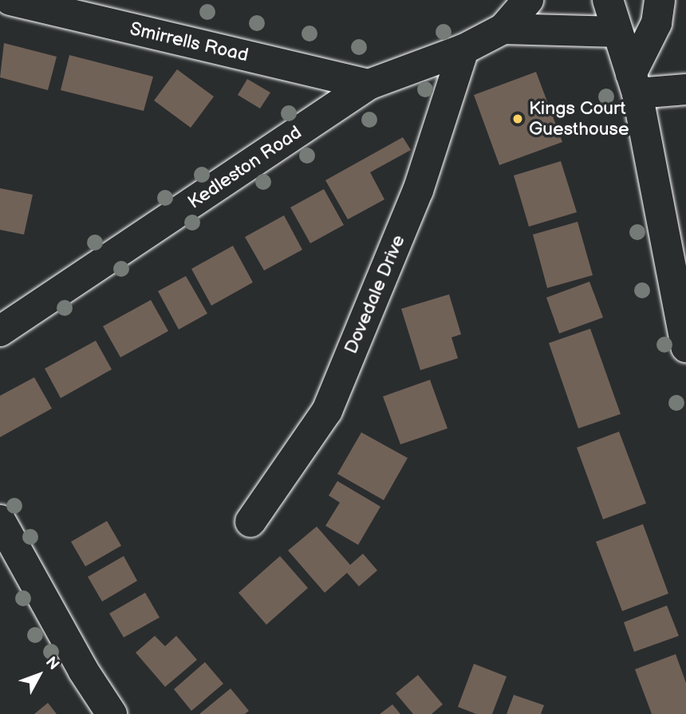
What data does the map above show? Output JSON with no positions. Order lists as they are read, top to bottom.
{
  "streets": {
    "street": ["Smirrells Road", "Kedleston Road", "Dovedale Drive"]
  },
  "crossings": [
    ["Smirrells Road", "Kedleston Road"],
    ["Kedleston Road", "Dovedale Drive"]
  ],
  "places": ["Kings Court Guesthouse"],
  "north": "top right"
}
